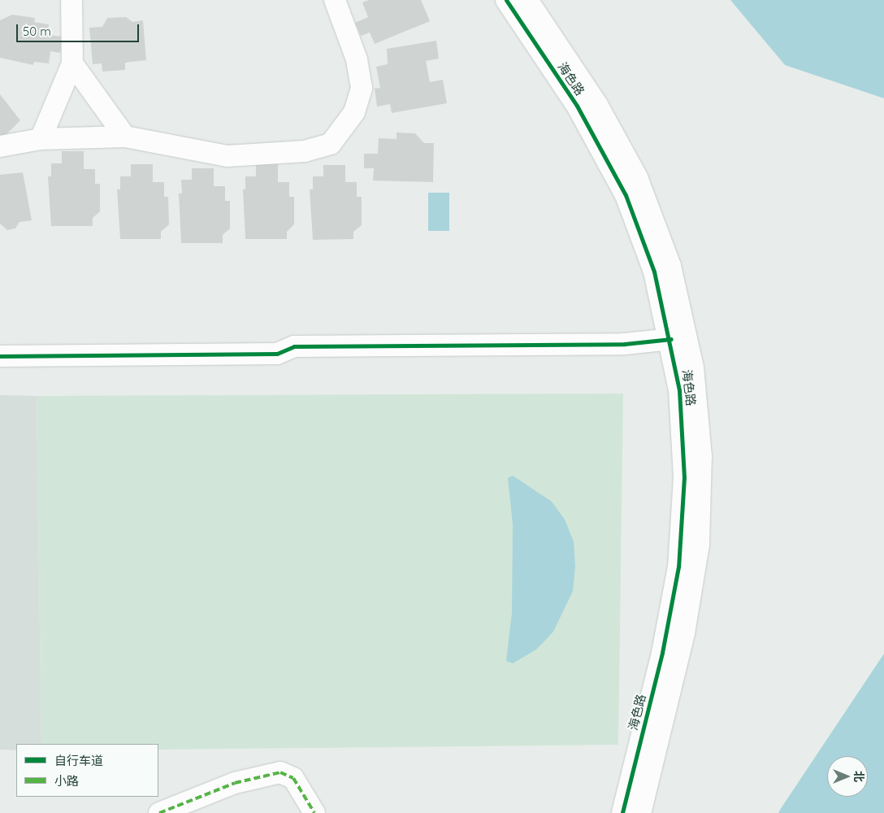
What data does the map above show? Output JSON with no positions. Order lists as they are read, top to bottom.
{
  "streets": {
    "street": ["海色路"]
  },
  "legend": ["自行车道", "小路"],
  "scale_bar": "50 m",
  "north": "right"
}
